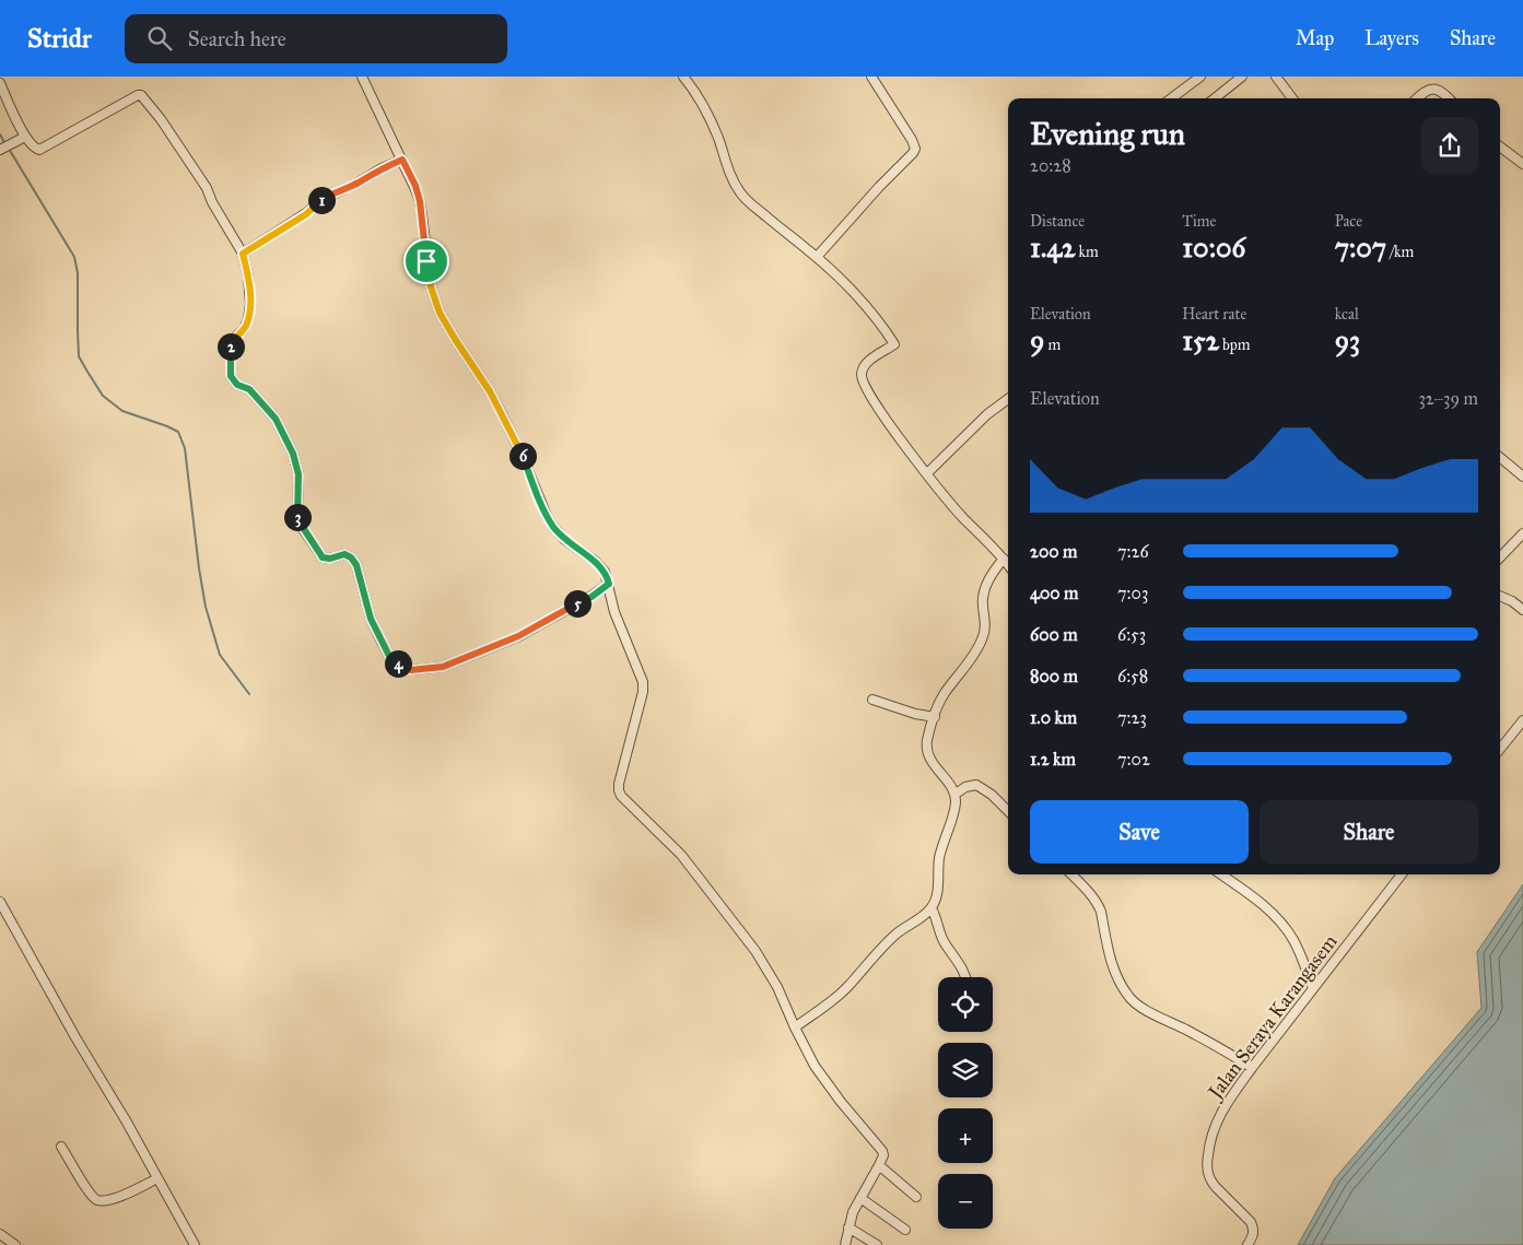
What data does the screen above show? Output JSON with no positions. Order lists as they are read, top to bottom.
{
  "streets": {
    "street": ["Jalan Seraya Karangasem"]
  },
  "page": {
    "header": "Stridr",
    "search": "Search here",
    "nav": ["Map", "Layers", "Share"],
    "heading": ["Evening run", "20:28"],
    "pins": [
      "1",
      "2",
      "6",
      "3",
      "5",
      "4"
    ],
    "stats": [
      ["Distance", "1.42 km"],
      ["Time", "10:06"],
      ["Pace", "7:07 /km"],
      ["Elevation", "9 m"],
      ["Heart rate", "152 bpm"],
      ["kcal", "93"]
    ],
    "chart": ["Elevation", "32–39 m"],
    "list": [
      {
        "name": "200 m",
        "note": "7:26"
      },
      {
        "name": "400 m",
        "note": "7:03"
      },
      {
        "name": "600 m",
        "note": "6:53"
      },
      {
        "name": "800 m",
        "note": "6:58"
      },
      {
        "name": "1.0 km",
        "note": "7:23"
      },
      {
        "name": "1.2 km",
        "note": "7:02"
      }
    ],
    "buttons": ["Save", "Share"],
    "map_buttons": ["+", "−"]
  }
}
